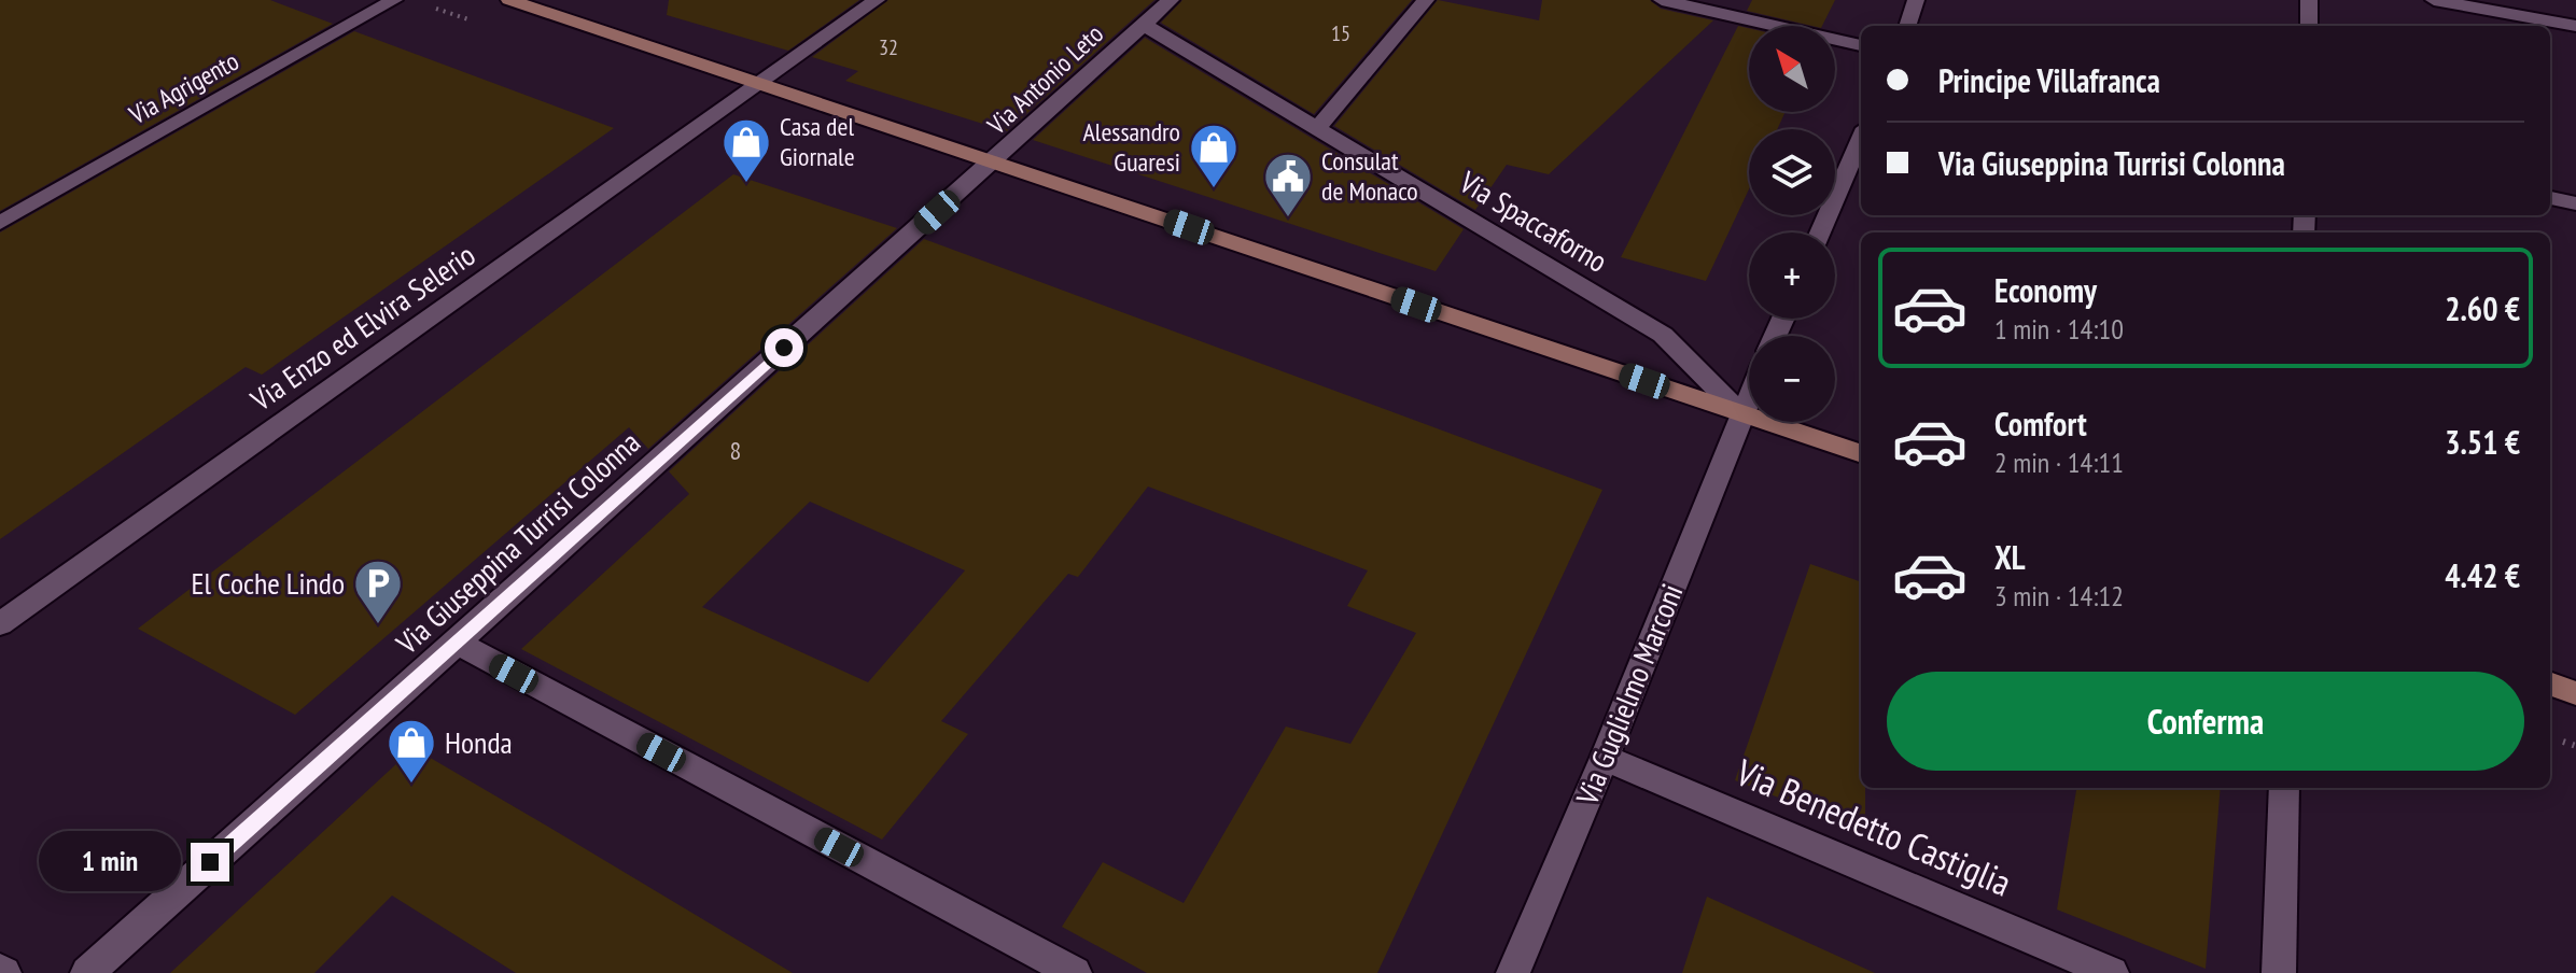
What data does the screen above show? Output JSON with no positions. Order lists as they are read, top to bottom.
{
  "streets": {
    "street": [
      "Via Antonio Leto",
      "Via Agrigento",
      "Via Spaccaforno",
      "Via Enzo ed Elvira Selerio",
      "Via Giuseppina Turrisi Colonna",
      "Via Guglielmo Marconi",
      "Via Benedetto Castiglia"
    ]
  },
  "crossings": [
    ["Via Antonio Leto", "Via Spaccaforno"],
    ["Via Antonio Leto", "Via Giuseppina Turrisi Colonna"],
    ["Via Spaccaforno", "Via Guglielmo Marconi"],
    ["Via Guglielmo Marconi", "Via Benedetto Castiglia"]
  ],
  "places": {
    "shop": ["Casa del Giornale", "Alessandro Guaresi", "Honda"],
    "public building": ["Consulat de Monaco"],
    "parking": ["El Coche Lindo"]
  },
  "house_numbers": ["15", "32", "8"],
  "north": "top left",
  "page": {
    "map_buttons": ["+", "−"],
    "banner": ["Principe Villafranca", "Via Giuseppina Turrisi Colonna"],
    "list": [
      {
        "name": "Economy",
        "note": "1 min · 14:10",
        "value": "2.60 €"
      },
      {
        "name": "Comfort",
        "note": "2 min · 14:11",
        "value": "3.51 €"
      },
      {
        "name": "XL",
        "note": "3 min · 14:12",
        "value": "4.42 €"
      }
    ],
    "buttons": "Conferma",
    "bubble": "1 min"
  }
}
